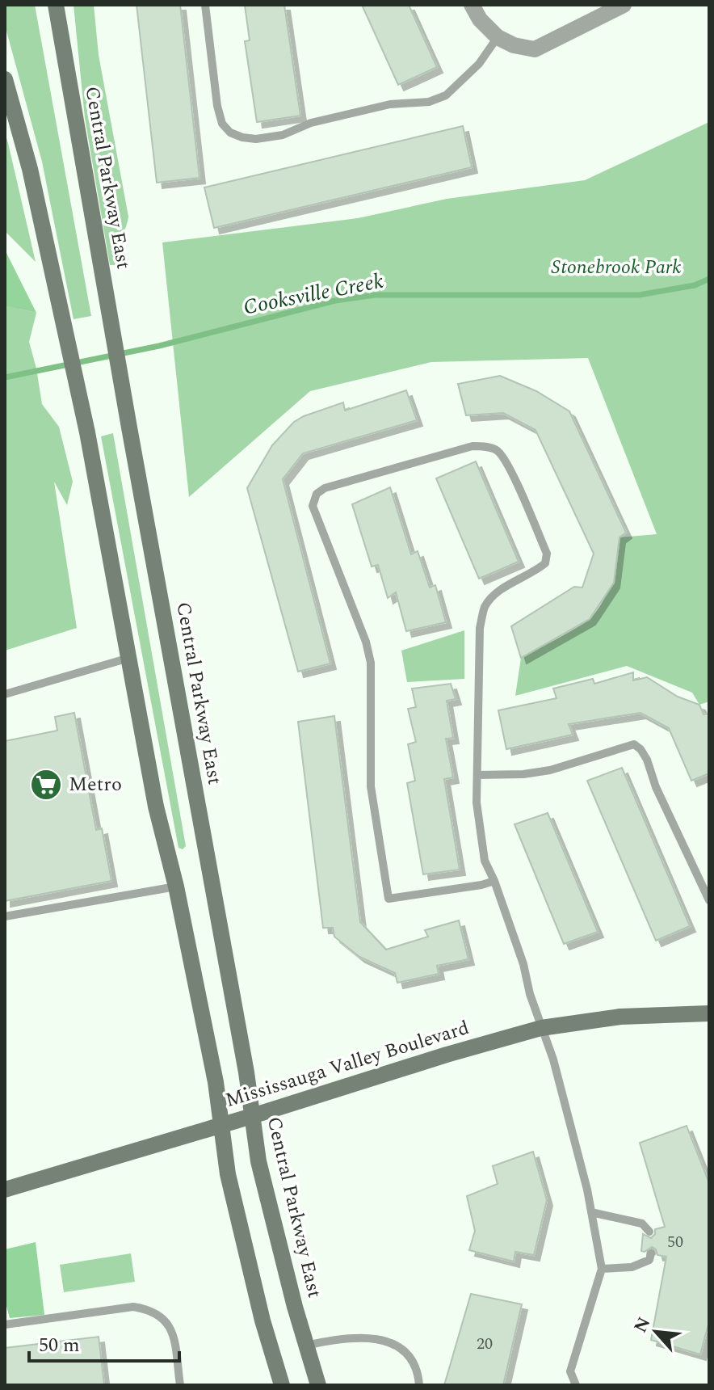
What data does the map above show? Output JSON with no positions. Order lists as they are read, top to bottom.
{
  "streets": {
    "street": ["Central Parkway East", "Mississauga Valley Boulevard"]
  },
  "crossings": [
    ["Central Parkway East", "Mississauga Valley Boulevard"]
  ],
  "water": ["Cooksville Creek"],
  "parks": ["Stonebrook Park"],
  "places": {
    "supermarket": ["Metro"]
  },
  "house_numbers": ["50", "20"],
  "scale_bar": "50 m",
  "north": "top left"
}
